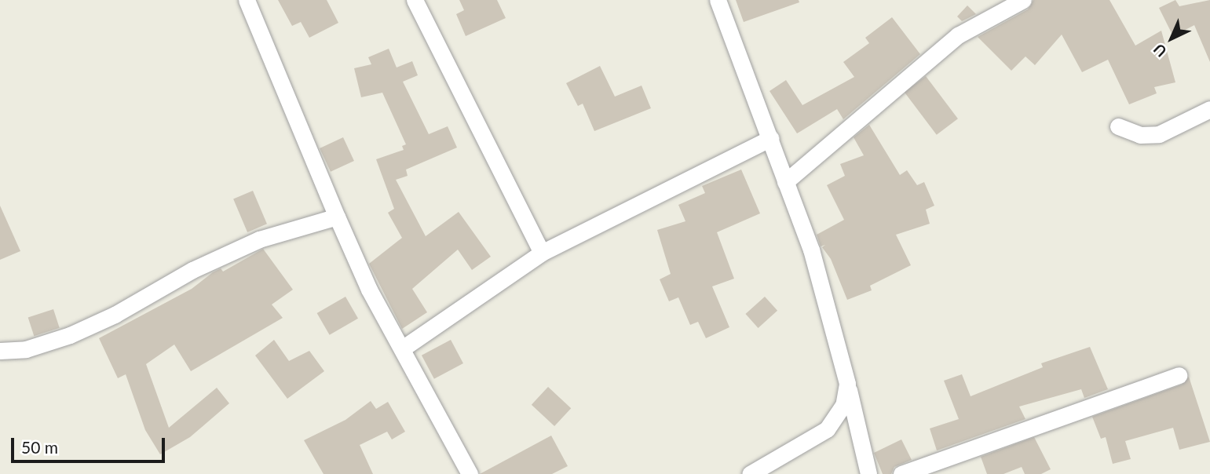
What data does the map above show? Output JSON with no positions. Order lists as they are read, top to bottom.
{
  "scale_bar": "50 m",
  "north": "bottom left"
}
